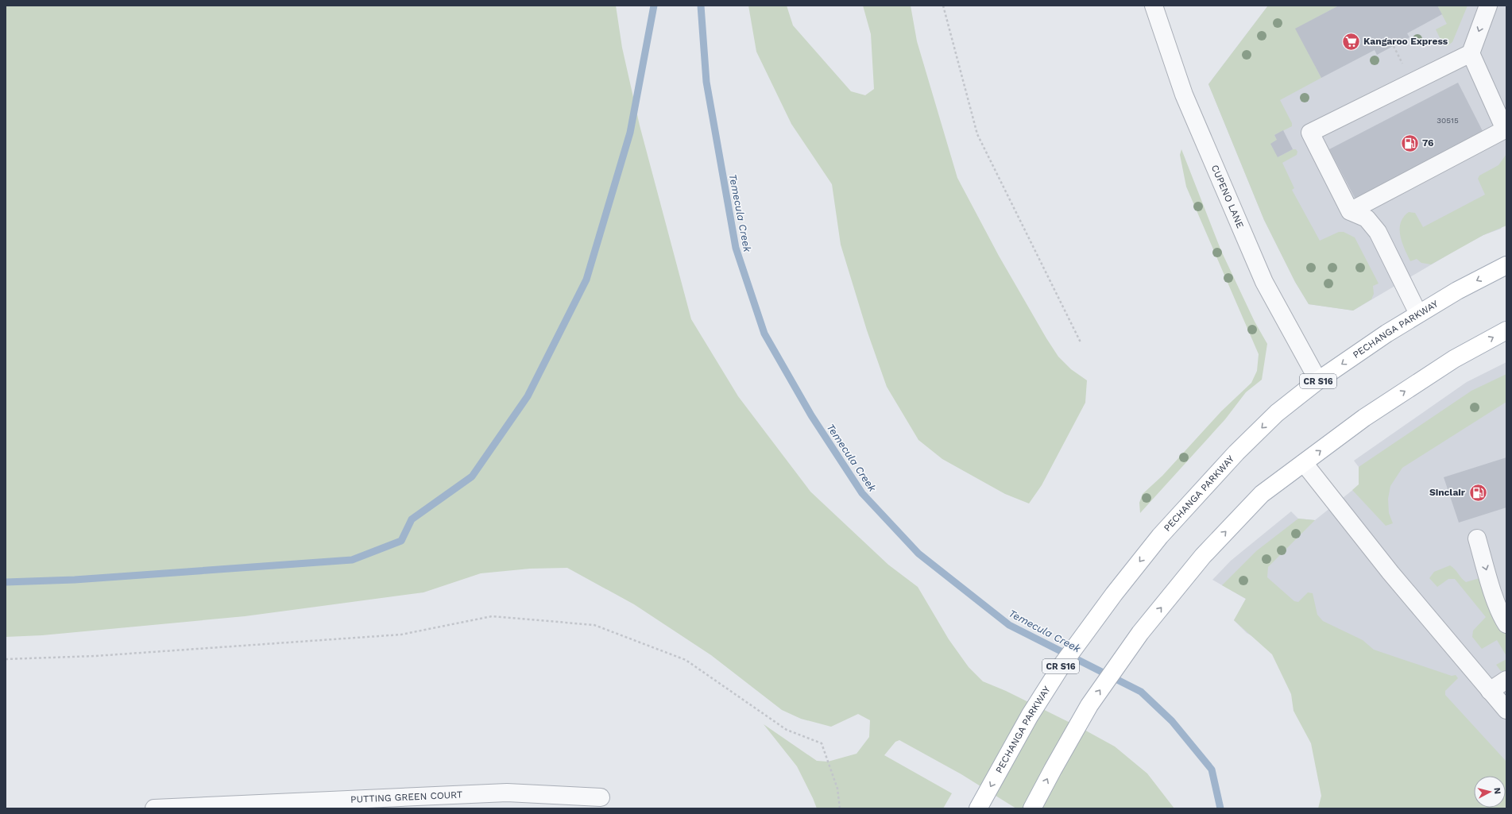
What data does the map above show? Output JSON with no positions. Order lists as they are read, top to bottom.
{
  "streets": {
    "main road": ["PECHANGA PARKWAY", "CR S16"],
    "street": ["CUPENO LANE", "PUTTING GREEN COURT"]
  },
  "crossings": [
    ["CUPENO LANE", "PECHANGA PARKWAY"]
  ],
  "water": ["Temecula Creek"],
  "places": {
    "supermarket": ["Kangaroo Express"],
    "fuel station": ["76", "Sinclair"]
  },
  "house_numbers": ["30515"],
  "north": "right"
}
